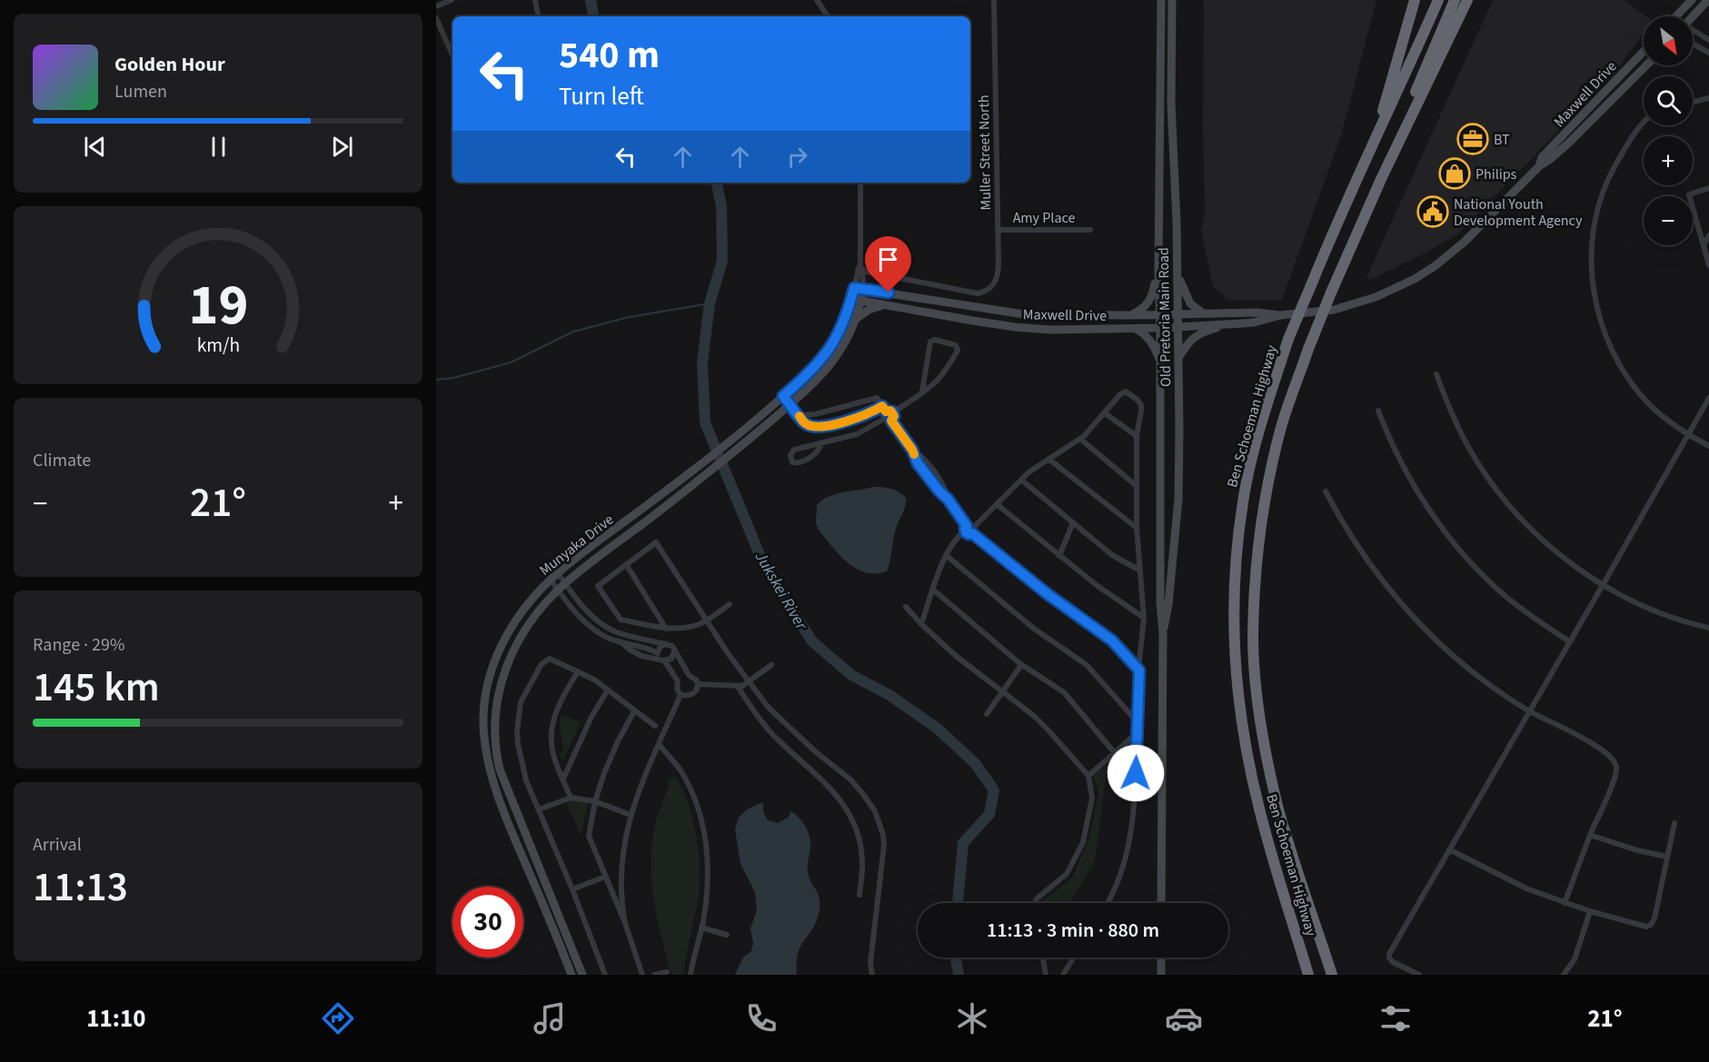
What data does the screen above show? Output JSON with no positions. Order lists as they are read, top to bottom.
{
  "streets": {
    "highway": ["Ben Schoeman Highway"],
    "main road": ["Maxwell Drive", "Old Pretoria Main Road", "Munyaka Drive"],
    "street": ["Muller Street North", "Amy Place"]
  },
  "crossings": [
    ["Maxwell Drive", "Old Pretoria Main Road"],
    ["Maxwell Drive", "Munyaka Drive"],
    ["Muller Street North", "Amy Place"]
  ],
  "water": ["Jukskei River"],
  "places": {
    "office": ["BT"],
    "shop": ["Philips"],
    "public building": ["National Youth Development Agency"]
  },
  "north": "bottom right",
  "page": {
    "map_buttons": ["+", "−"],
    "turn": ["540 m", "Turn left"],
    "song": ["Golden Hour", "Lumen"],
    "tile": [
      "Climate",
      ["Range · 29%", "145 km"],
      ["Arrival", "11:13"]
    ],
    "heat": ["−", "21°", "+"],
    "limit": "30",
    "trip": "11:13 · 3 min · 880 m",
    "tabs": ["11:10", "21°"],
    "gauge": ["19", "km/h"]
  }
}
